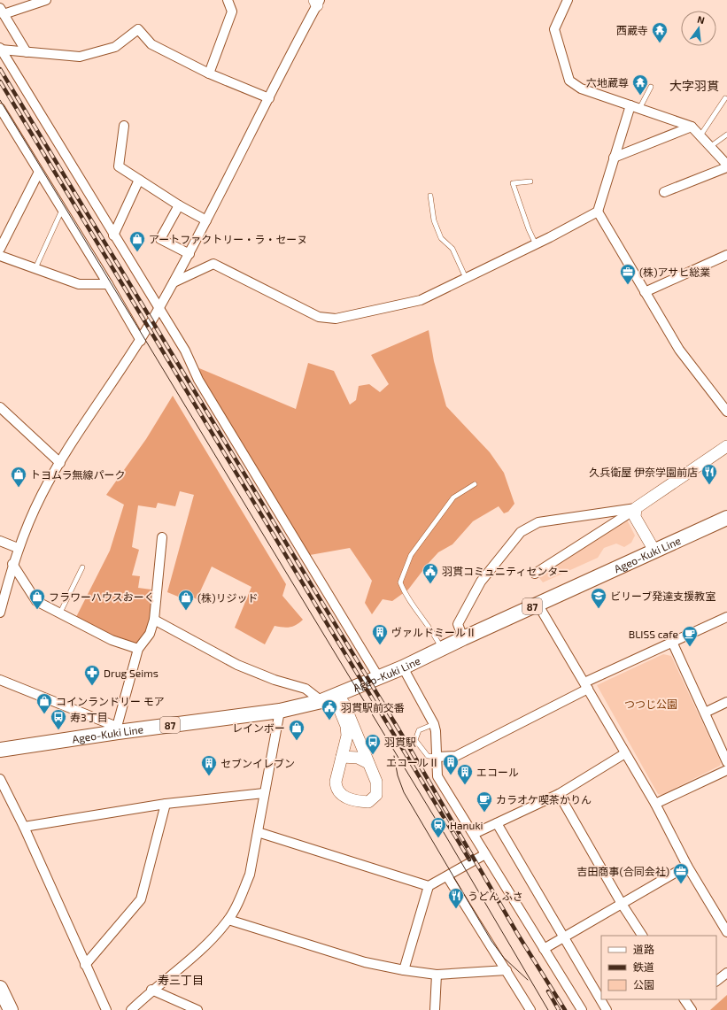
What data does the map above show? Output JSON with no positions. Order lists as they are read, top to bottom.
{
  "streets": {
    "main road": ["Ageo-Kuki Line", "87"]
  },
  "districts": ["大字羽貫", "寿三丁目"],
  "parks": ["つつじ公園"],
  "places": {
    "temple": ["西蔵寺", "六地蔵尊"],
    "shop": [
      "アートファクトリー・ラ・セーヌ",
      "トヨムラ無線パーク",
      "フラワーハウスおーく",
      "(株)リジッド",
      "コインランドリー モア",
      "レインボー"
    ],
    "office": ["(株)アサヒ総業", "吉田商事(合同会社)"],
    "restaurant": ["久兵衛屋 伊奈学園前店", "うどん ふさ"],
    "public building": ["羽貫コミュニティセンター", "羽貫駅前交番"],
    "school or university": ["ビリーブ発達支援教室"],
    "building": [
      "ヴァルドミールⅡ",
      "エコールⅡ",
      "セブンイレブン",
      "エコール"
    ],
    "cafe": ["BLISS cafe", "カラオケ喫茶かりん"],
    "pharmacy": ["Drug Seims"],
    "bus stop": ["寿3丁目", "羽貫駅"],
    "station": ["Hanuki"]
  },
  "legend": ["道路", "鉄道", "公園"],
  "north": "top"
}
